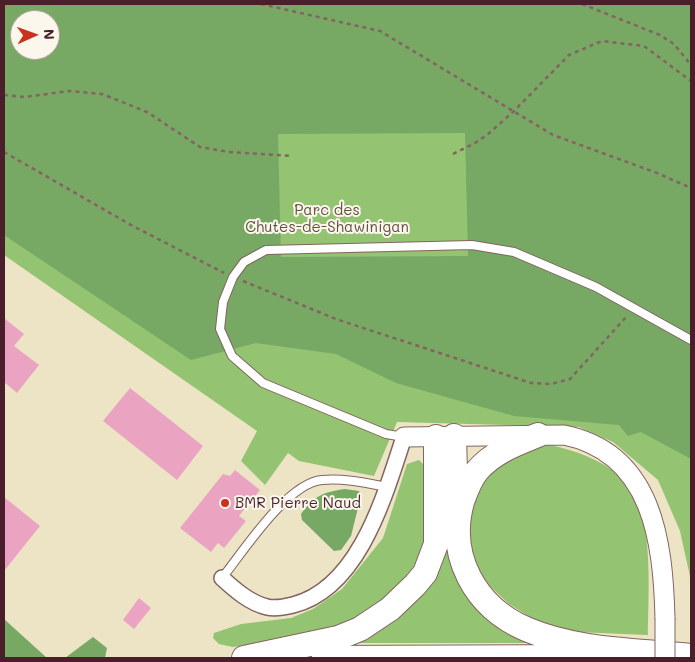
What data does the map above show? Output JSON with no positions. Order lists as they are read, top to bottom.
{
  "parks": ["Parc des Chutes-de-Shawinigan"],
  "places": ["BMR Pierre Naud"],
  "north": "right"
}
